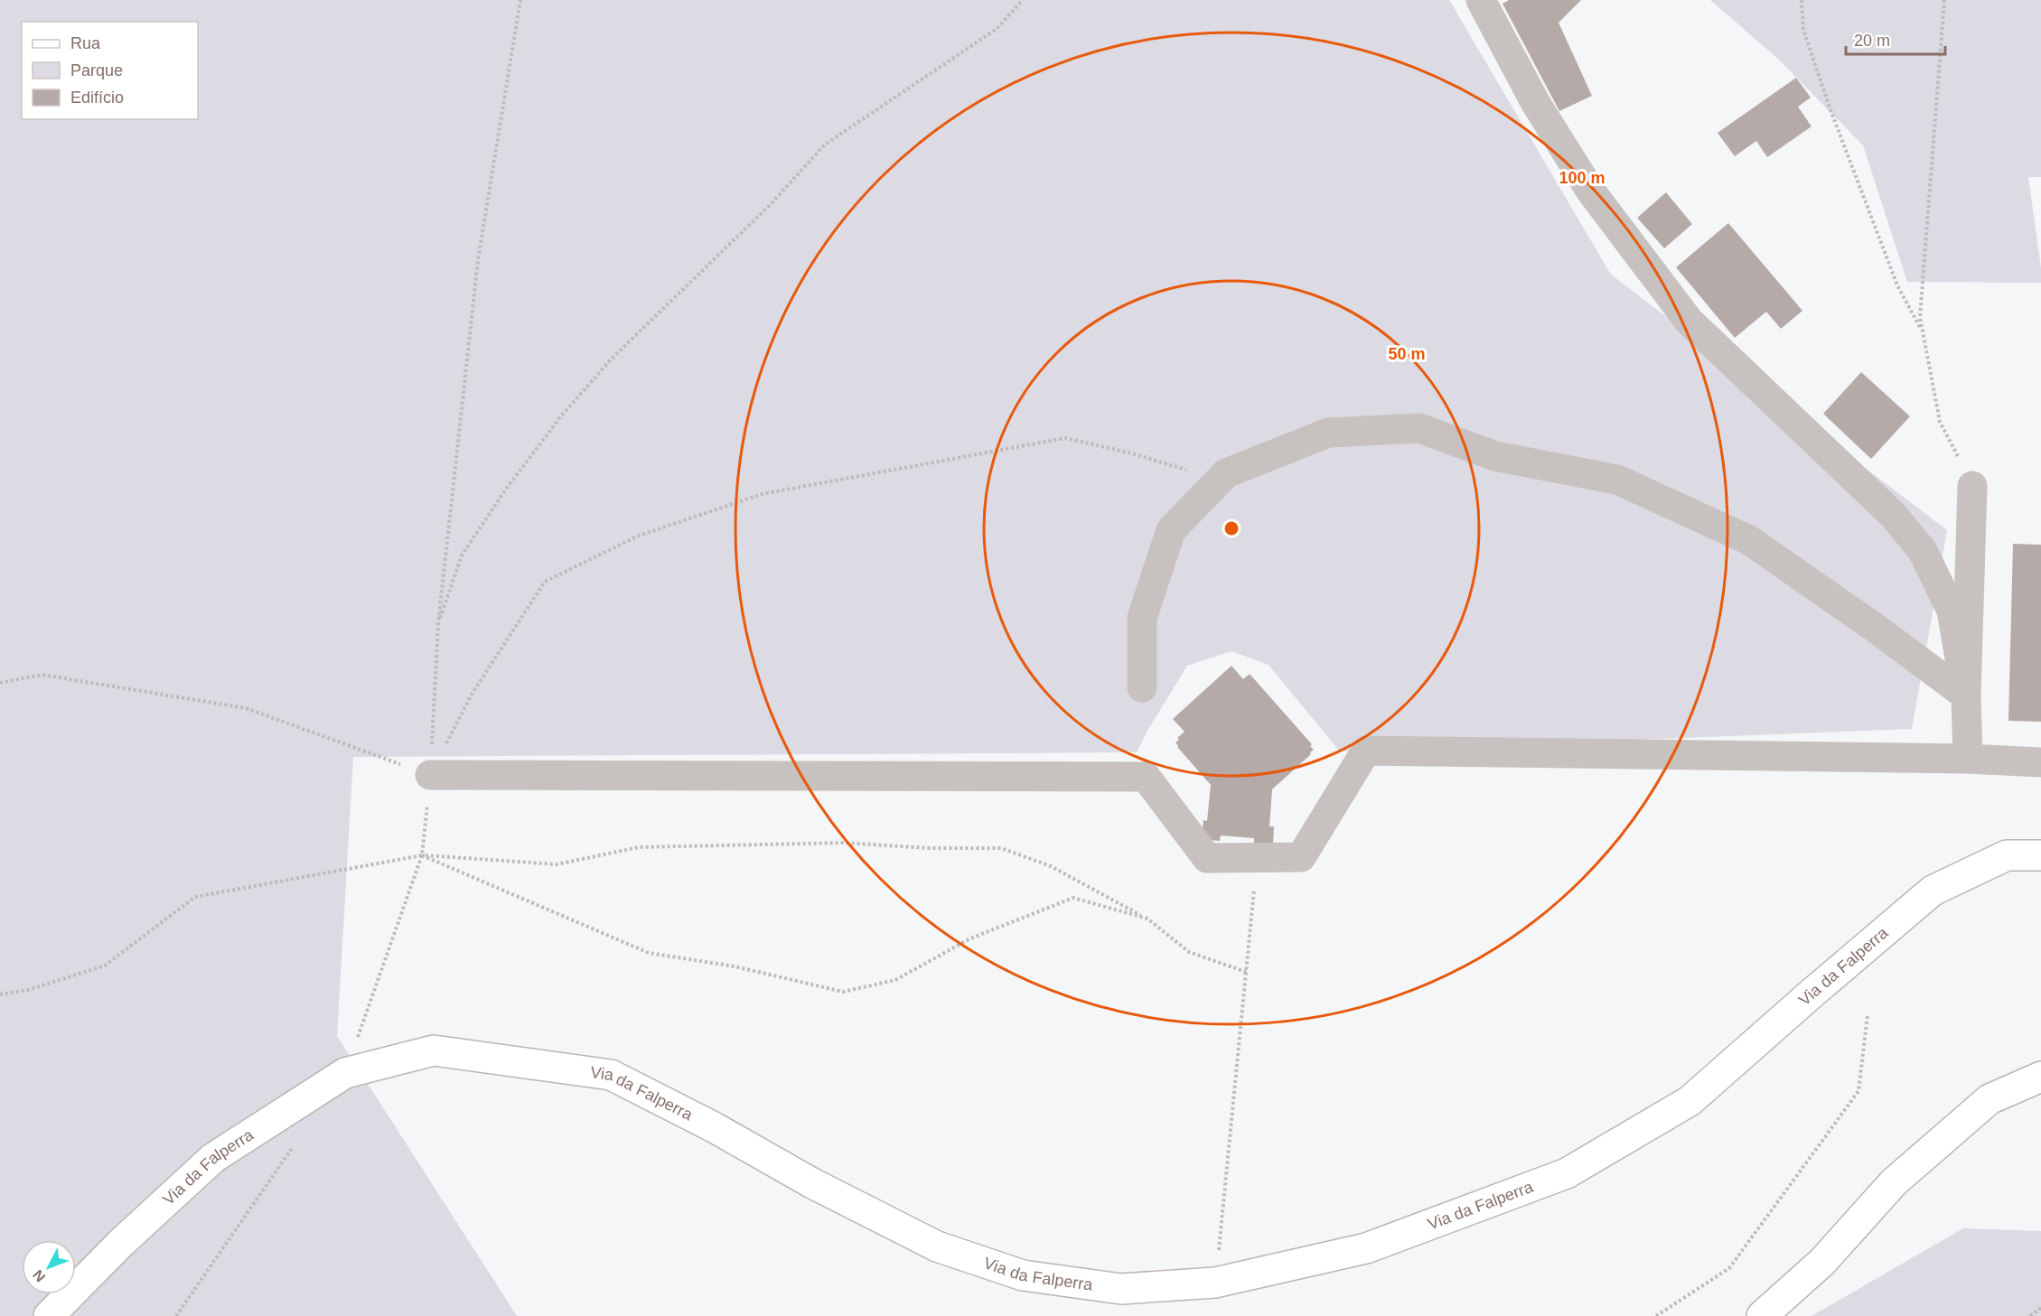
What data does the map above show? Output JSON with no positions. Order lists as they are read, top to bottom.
{
  "streets": {
    "main road": ["Via da Falperra"]
  },
  "legend": ["Rua", "Parque", "Edifício"],
  "scale_bar": "20 m",
  "north": "bottom left",
  "rings": ["100 m", "50 m"]
}
